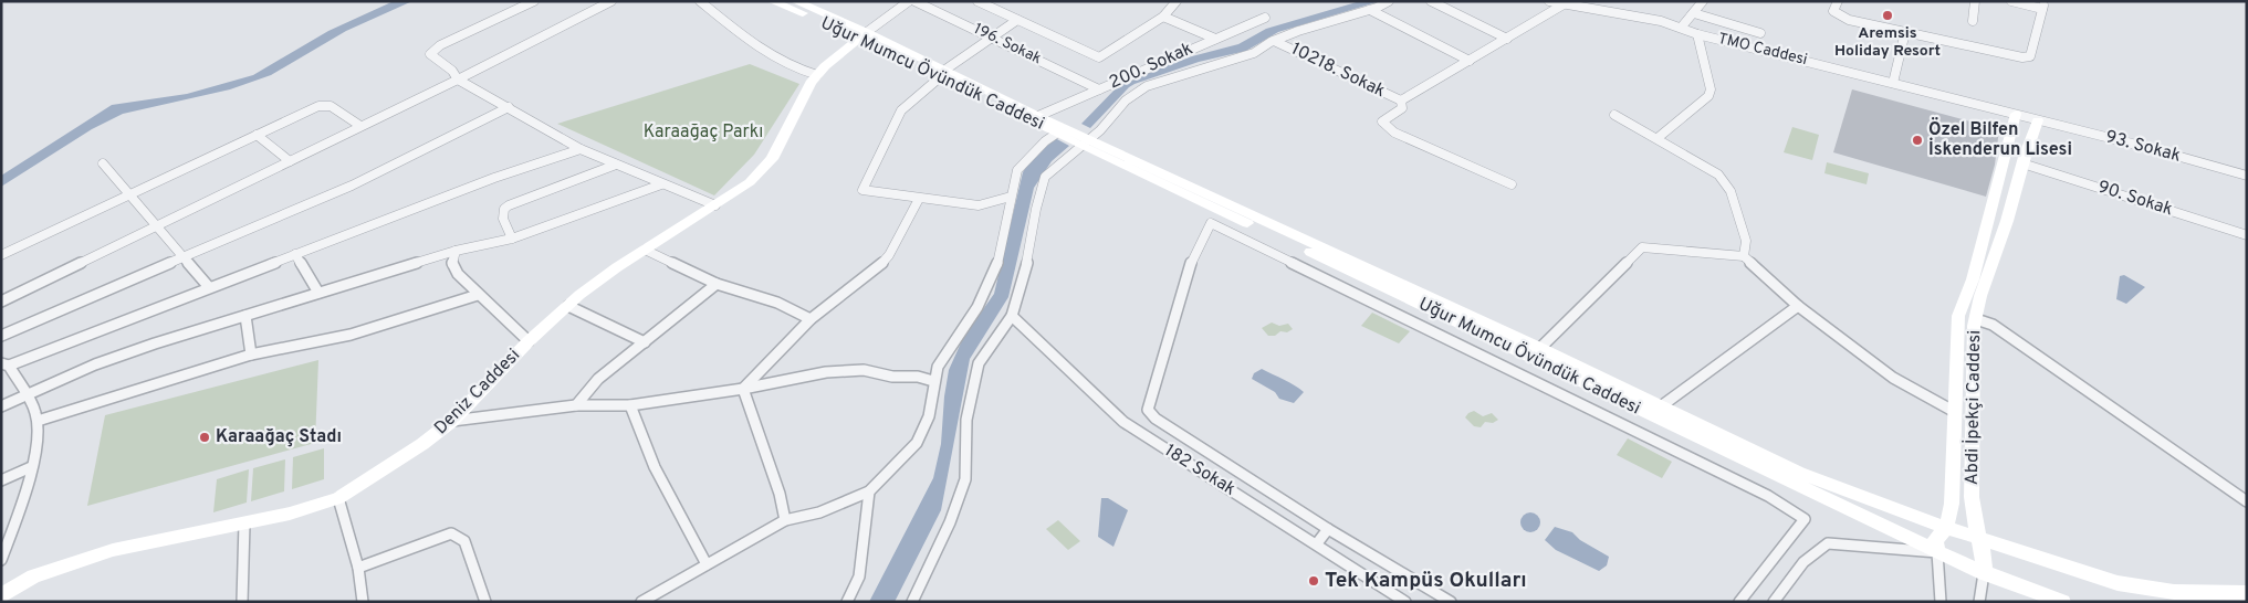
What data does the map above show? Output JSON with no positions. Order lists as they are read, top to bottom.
{
  "streets": {
    "street": [
      "196. Sokak",
      "TMO Caddesi",
      "200. Sokak",
      "10218. Sokak",
      "Uğur Mumcu Övündük Caddesi",
      "93. Sokak",
      "90. Sokak",
      "Deniz Caddesi",
      "Abdi İpekçi Caddesi",
      "182 Sokak"
    ]
  },
  "crossings": [
    ["196. Sokak", "200. Sokak"],
    ["TMO Caddesi", "93. Sokak"],
    ["TMO Caddesi", "Abdi İpekçi Caddesi"],
    ["200. Sokak", "Uğur Mumcu Övündük Caddesi"],
    ["Uğur Mumcu Övündük Caddesi", "Deniz Caddesi"],
    ["Uğur Mumcu Övündük Caddesi", "Abdi İpekçi Caddesi"],
    ["93. Sokak", "Abdi İpekçi Caddesi"],
    ["90. Sokak", "Abdi İpekçi Caddesi"]
  ],
  "parks": ["Karaağaç Parkı"],
  "places": [
    "Aremsis Holiday Resort",
    "Özel Bilfen İskenderun Lisesi",
    "Karaağaç Stadı",
    "Tek Kampüs Okulları"
  ]
}
